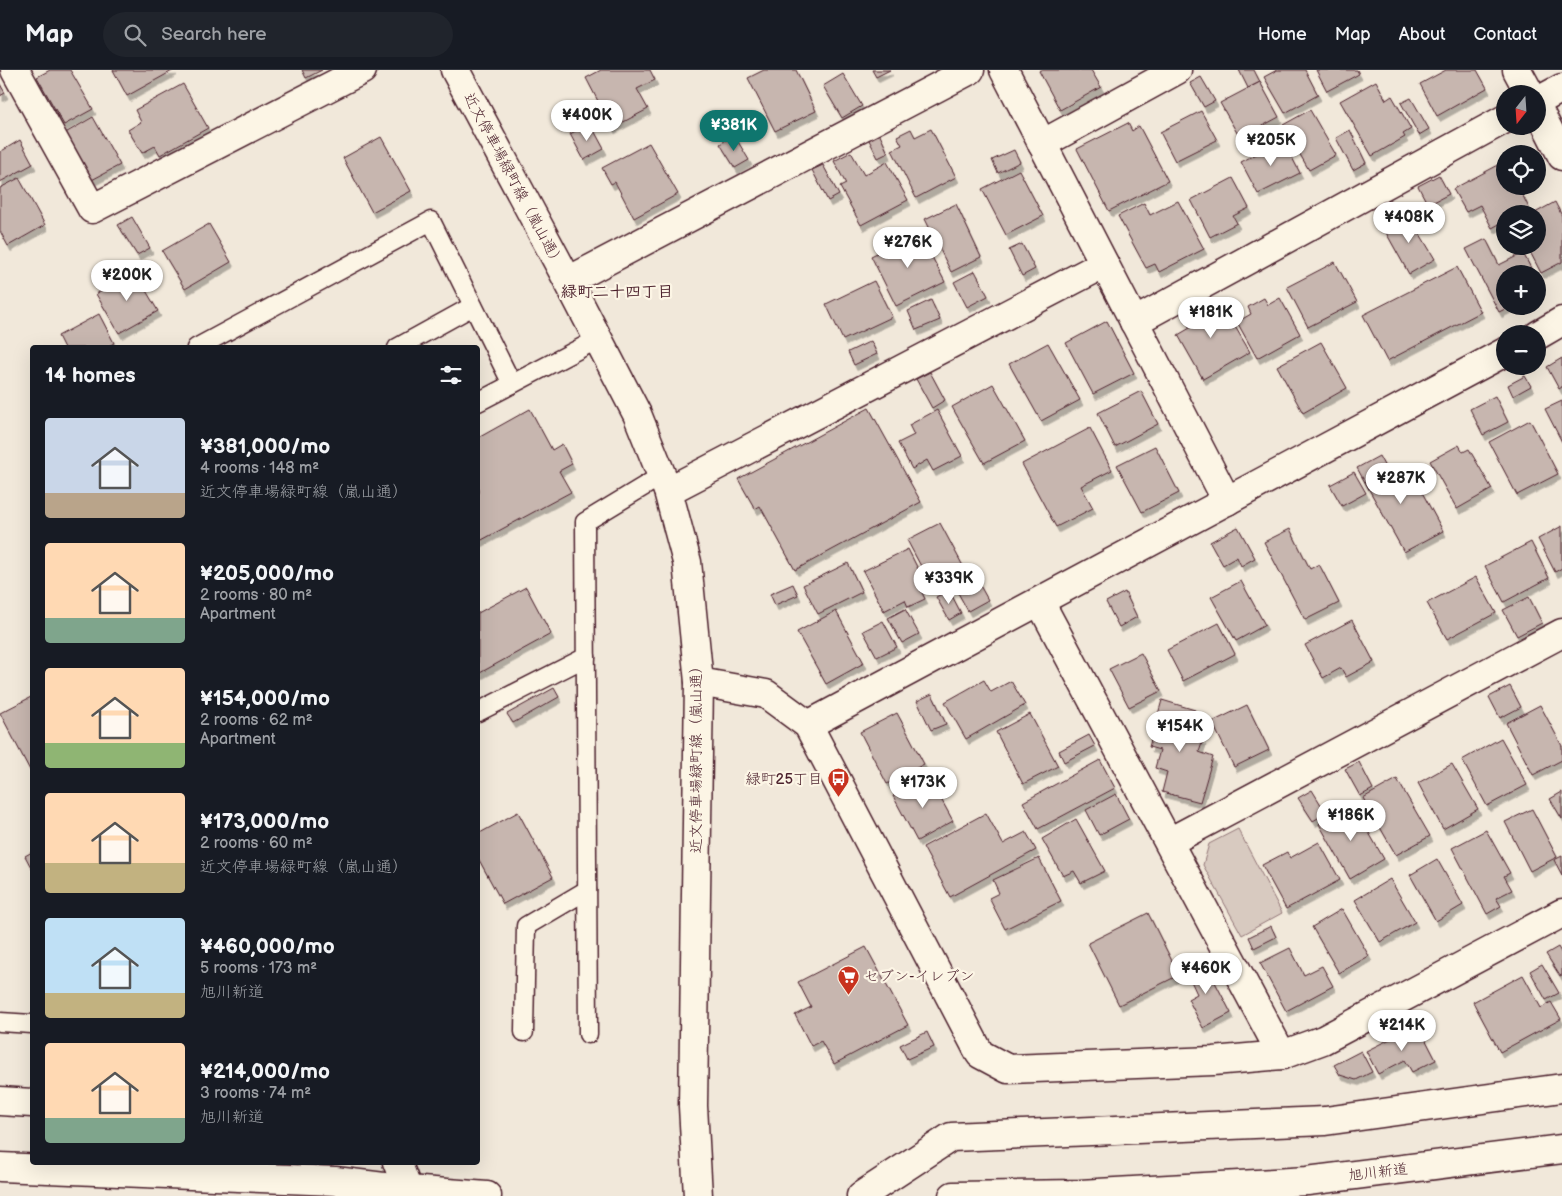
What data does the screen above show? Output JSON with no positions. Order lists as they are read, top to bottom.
{
  "streets": {
    "main road": ["近文停車場緑町線（嵐山通）", "旭川新道"]
  },
  "districts": ["緑町二十四丁目"],
  "places": {
    "bus stop": ["緑町25丁目"],
    "supermarket": ["セブン-イレブン"]
  },
  "north": "bottom",
  "page": {
    "header": "Map",
    "search": "Search here",
    "nav": [
      "Home",
      "Map",
      "About",
      "Contact"
    ],
    "map_buttons": ["+", "−"],
    "price": [
      "¥400K",
      "¥381K",
      "¥205K",
      "¥408K",
      "¥276K",
      "¥200K",
      "¥181K",
      "¥287K",
      "¥339K",
      "¥154K",
      "¥173K",
      "¥186K",
      "¥460K",
      "¥214K"
    ],
    "heading": "14 homes",
    "list": [
      {
        "name": "¥381,000/mo",
        "note": "4 rooms · 148 m² · 近文停車場緑町線（嵐山通）"
      },
      {
        "name": "¥205,000/mo",
        "note": "2 rooms · 80 m² · Apartment"
      },
      {
        "name": "¥154,000/mo",
        "note": "2 rooms · 62 m² · Apartment"
      },
      {
        "name": "¥173,000/mo",
        "note": "2 rooms · 60 m² · 近文停車場緑町線（嵐山通）"
      },
      {
        "name": "¥460,000/mo",
        "note": "5 rooms · 173 m² · 旭川新道"
      },
      {
        "name": "¥214,000/mo",
        "note": "3 rooms · 74 m² · 旭川新道"
      }
    ]
  }
}
